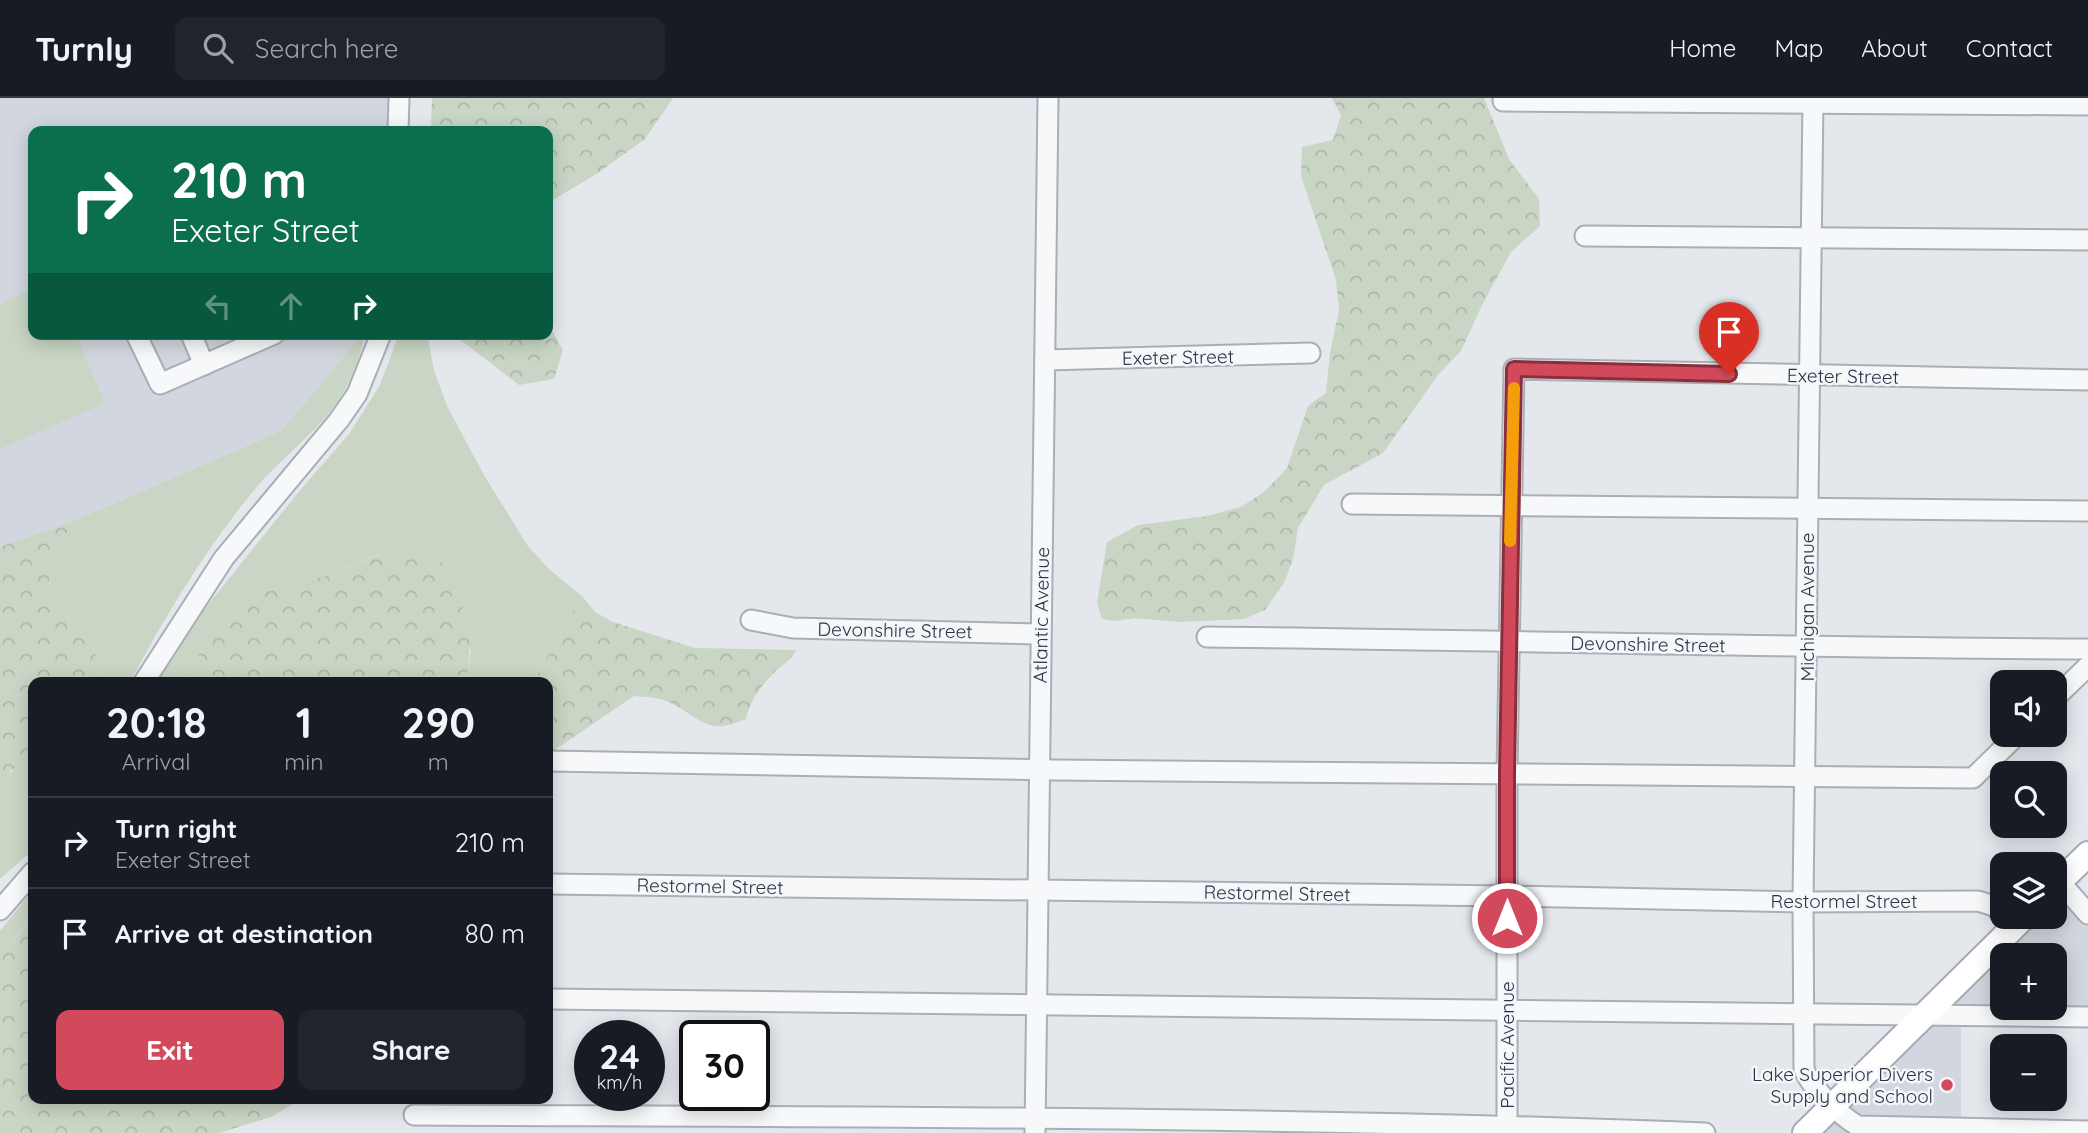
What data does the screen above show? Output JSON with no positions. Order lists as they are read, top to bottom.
{
  "streets": {
    "street": [
      "Exeter Street",
      "Michigan Avenue",
      "Atlantic Avenue",
      "Devonshire Street",
      "Restormel Street",
      "Pacific Avenue"
    ]
  },
  "crossings": [
    ["Exeter Street", "Michigan Avenue"],
    ["Exeter Street", "Atlantic Avenue"],
    ["Exeter Street", "Pacific Avenue"],
    ["Michigan Avenue", "Devonshire Street"],
    ["Michigan Avenue", "Restormel Street"],
    ["Atlantic Avenue", "Devonshire Street"],
    ["Atlantic Avenue", "Restormel Street"],
    ["Devonshire Street", "Pacific Avenue"],
    ["Restormel Street", "Pacific Avenue"]
  ],
  "places": ["Lake Superior Divers Supply and School"],
  "page": {
    "header": "Turnly",
    "search": "Search here",
    "nav": [
      "Home",
      "Map",
      "About",
      "Contact"
    ],
    "turn": ["210 m", "Exeter Street"],
    "map_buttons": ["+", "−"],
    "eta": [
      "20:18",
      "Arrival",
      "1",
      "min",
      "290",
      "m"
    ],
    "list": [
      {
        "name": "Turn right",
        "note": "Exeter Street",
        "value": "210 m"
      },
      {
        "name": "Arrive at destination",
        "value": "80 m"
      }
    ],
    "buttons": ["Exit", "Share"],
    "speed": "24 km/h",
    "limit": "30"
  }
}
